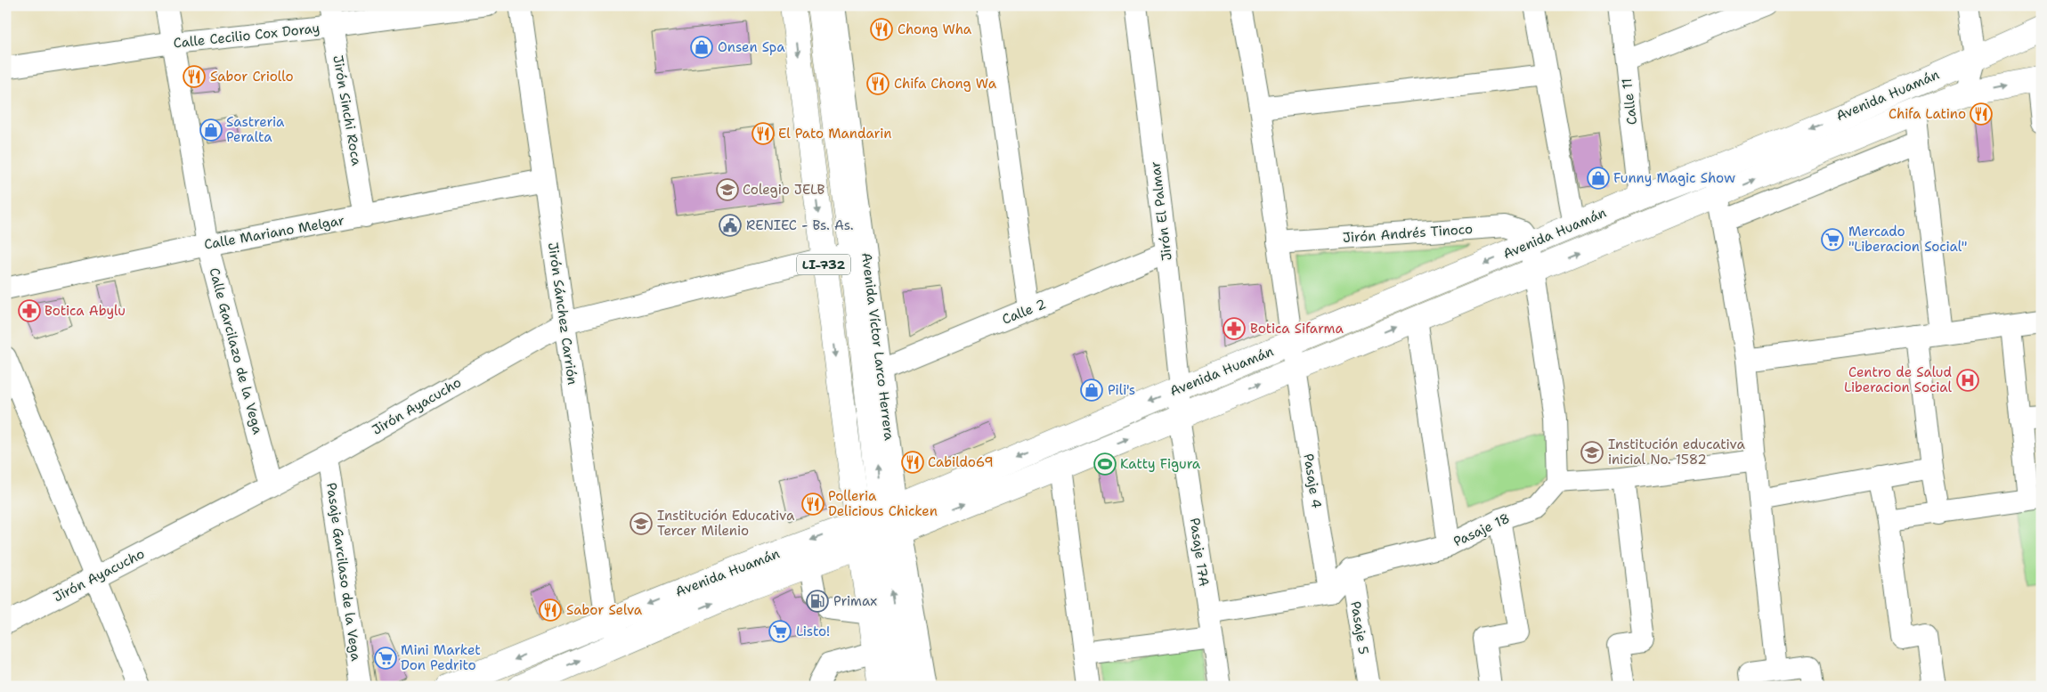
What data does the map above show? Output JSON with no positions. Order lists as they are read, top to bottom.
{
  "streets": {
    "main road": ["Avenida Huamán", "LI-732", "Avenida Víctor Larco Herrera"],
    "street": [
      "Calle Cecilio Cox Doray",
      "Calle 11",
      "Jirón Sinchi Roca",
      "Jirón El Palmar",
      "Calle Mariano Melgar",
      "Jirón Andrés Tinoco",
      "Calle 2",
      "Jirón Sánchez Carrión",
      "Calle Garcilazo de la Vega",
      "Jirón Ayacucho",
      "Pasaje 4",
      "Pasaje 18",
      "Pasaje 17A",
      "Pasaje Garcilaso de la Vega",
      "Pasaje 5"
    ]
  },
  "crossings": [
    ["Calle Cecilio Cox Doray", "Jirón Sinchi Roca"],
    ["Calle Cecilio Cox Doray", "Calle Garcilazo de la Vega"],
    ["Avenida Huamán", "Calle 11"],
    ["Avenida Huamán", "Jirón El Palmar"],
    ["Avenida Huamán", "Jirón Andrés Tinoco"],
    ["Avenida Huamán", "Jirón Sánchez Carrión"],
    ["Avenida Huamán", "Avenida Víctor Larco Herrera"],
    ["Avenida Huamán", "Pasaje 4"],
    ["Avenida Huamán", "Pasaje 17A"],
    ["Jirón Sinchi Roca", "Calle Mariano Melgar"],
    ["Jirón El Palmar", "Calle 2"],
    ["Jirón El Palmar", "Pasaje 17A"],
    ["Calle Mariano Melgar", "Jirón Sánchez Carrión"],
    ["Calle Mariano Melgar", "Calle Garcilazo de la Vega"],
    ["Jirón Andrés Tinoco", "Pasaje 4"],
    ["Calle 2", "Avenida Víctor Larco Herrera"],
    ["Jirón Sánchez Carrión", "Jirón Ayacucho"],
    ["Avenida Víctor Larco Herrera", "Jirón Ayacucho"],
    ["Calle Garcilazo de la Vega", "Jirón Ayacucho"],
    ["Jirón Ayacucho", "Pasaje Garcilaso de la Vega"],
    ["Pasaje 18", "Pasaje 5"]
  ],
  "places": {
    "restaurant": [
      "Chong Wha",
      "Sabor Criollo",
      "Chifa Chong Wa",
      "Chifa Latino",
      "El Pato Mandarin",
      "Cabildo69",
      "Polleria Delicious Chicken",
      "Sabor Selva"
    ],
    "shop": [
      "Onsen Spa",
      "Sastreria Peralta",
      "Funny Magic Show",
      "Pili's"
    ],
    "school or university": ["Colegio JELB", "Institución educativa inicial No. 1582", "Institución Educativa Tercer Milenio"],
    "public building": ["RENIEC - Bs. As."],
    "supermarket": ["Mercado \"Liberacion Social\"", "Listo!", "Mini Market Don Pedrito"],
    "pharmacy": ["Botica Abylu", "Botica Sifarma"],
    "hospital": ["Centro de Salud Liberacion Social"],
    "sports": ["Katty Figura"],
    "fuel station": ["Primax"]
  }
}
